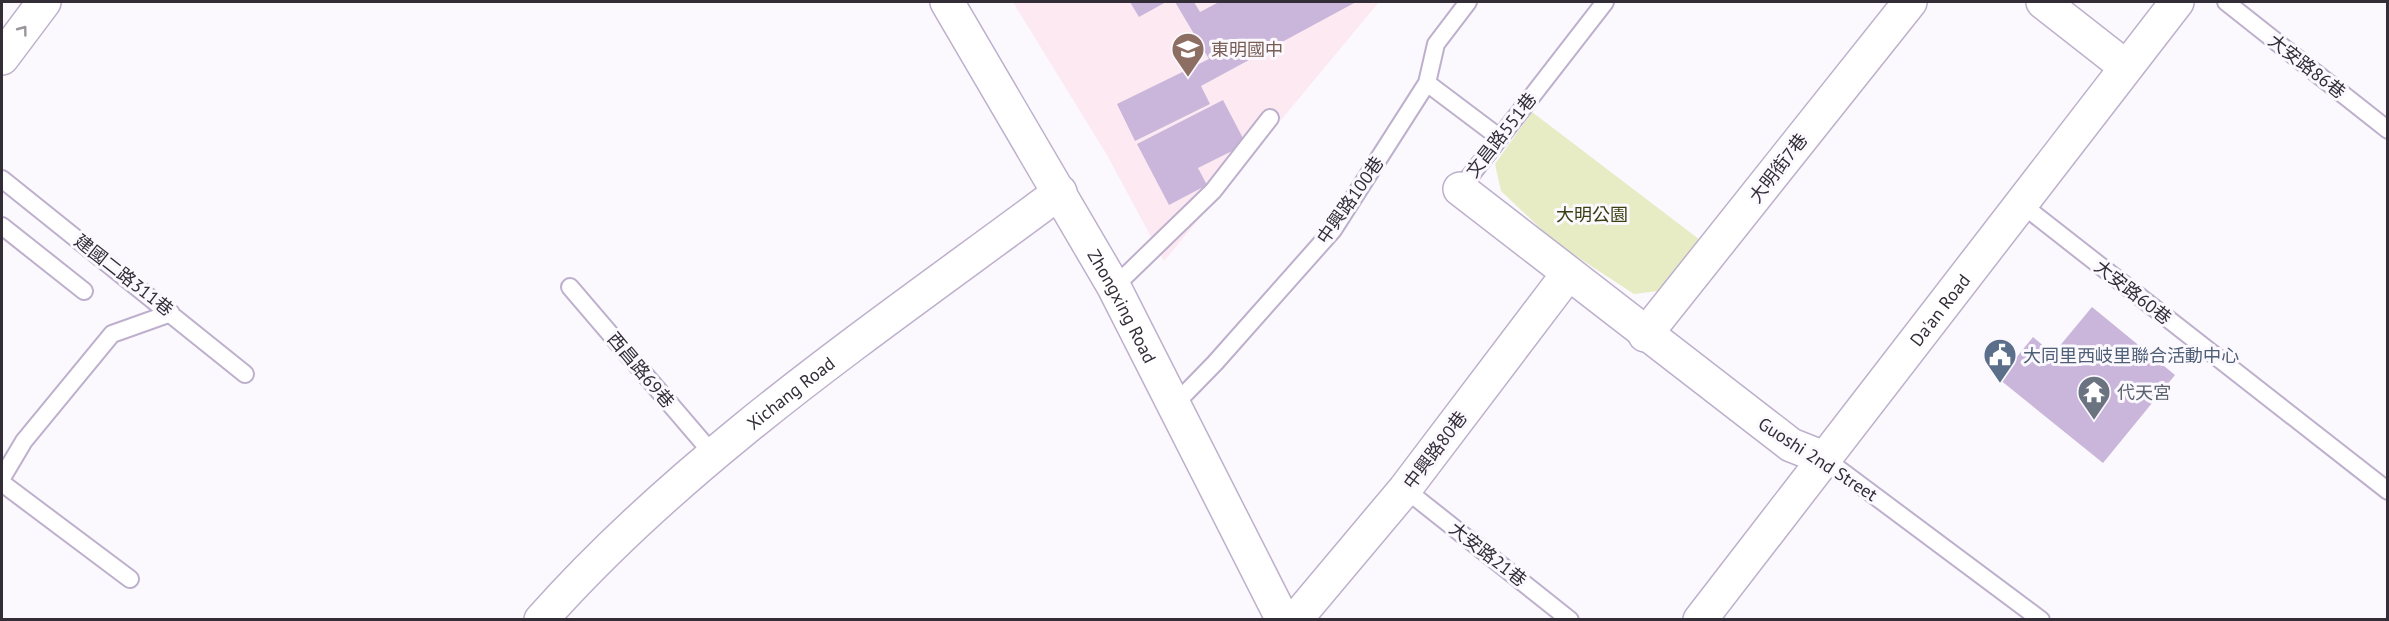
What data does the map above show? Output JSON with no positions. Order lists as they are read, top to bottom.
{
  "streets": {
    "street": [
      "文昌路551巷",
      "大明街7巷",
      "Zhongxing Road",
      "Da'an Road",
      "Xichang Road",
      "中興路80巷",
      "Guoshi 2nd Street"
    ],
    "lane": [
      "大安路86巷",
      "中興路100巷",
      "建國二路311巷",
      "大安路60巷",
      "西昌路69巷",
      "大安路21巷"
    ]
  },
  "crossings": [
    ["文昌路551巷", "中興路80巷"],
    ["文昌路551巷", "Guoshi 2nd Street"],
    ["大明街7巷", "Guoshi 2nd Street"],
    ["中興路100巷", "Zhongxing Road"],
    ["大安路60巷", "Da'an Road"],
    ["Zhongxing Road", "Xichang Road"],
    ["Da'an Road", "Guoshi 2nd Street"],
    ["西昌路69巷", "Xichang Road"],
    ["中興路80巷", "Guoshi 2nd Street"],
    ["中興路80巷", "大安路21巷"]
  ],
  "parks": ["大明公園"],
  "places": {
    "school or university": ["東明國中"],
    "public building": ["大同里西岐里聯合活動中心"],
    "temple": ["代天宮"]
  }
}
